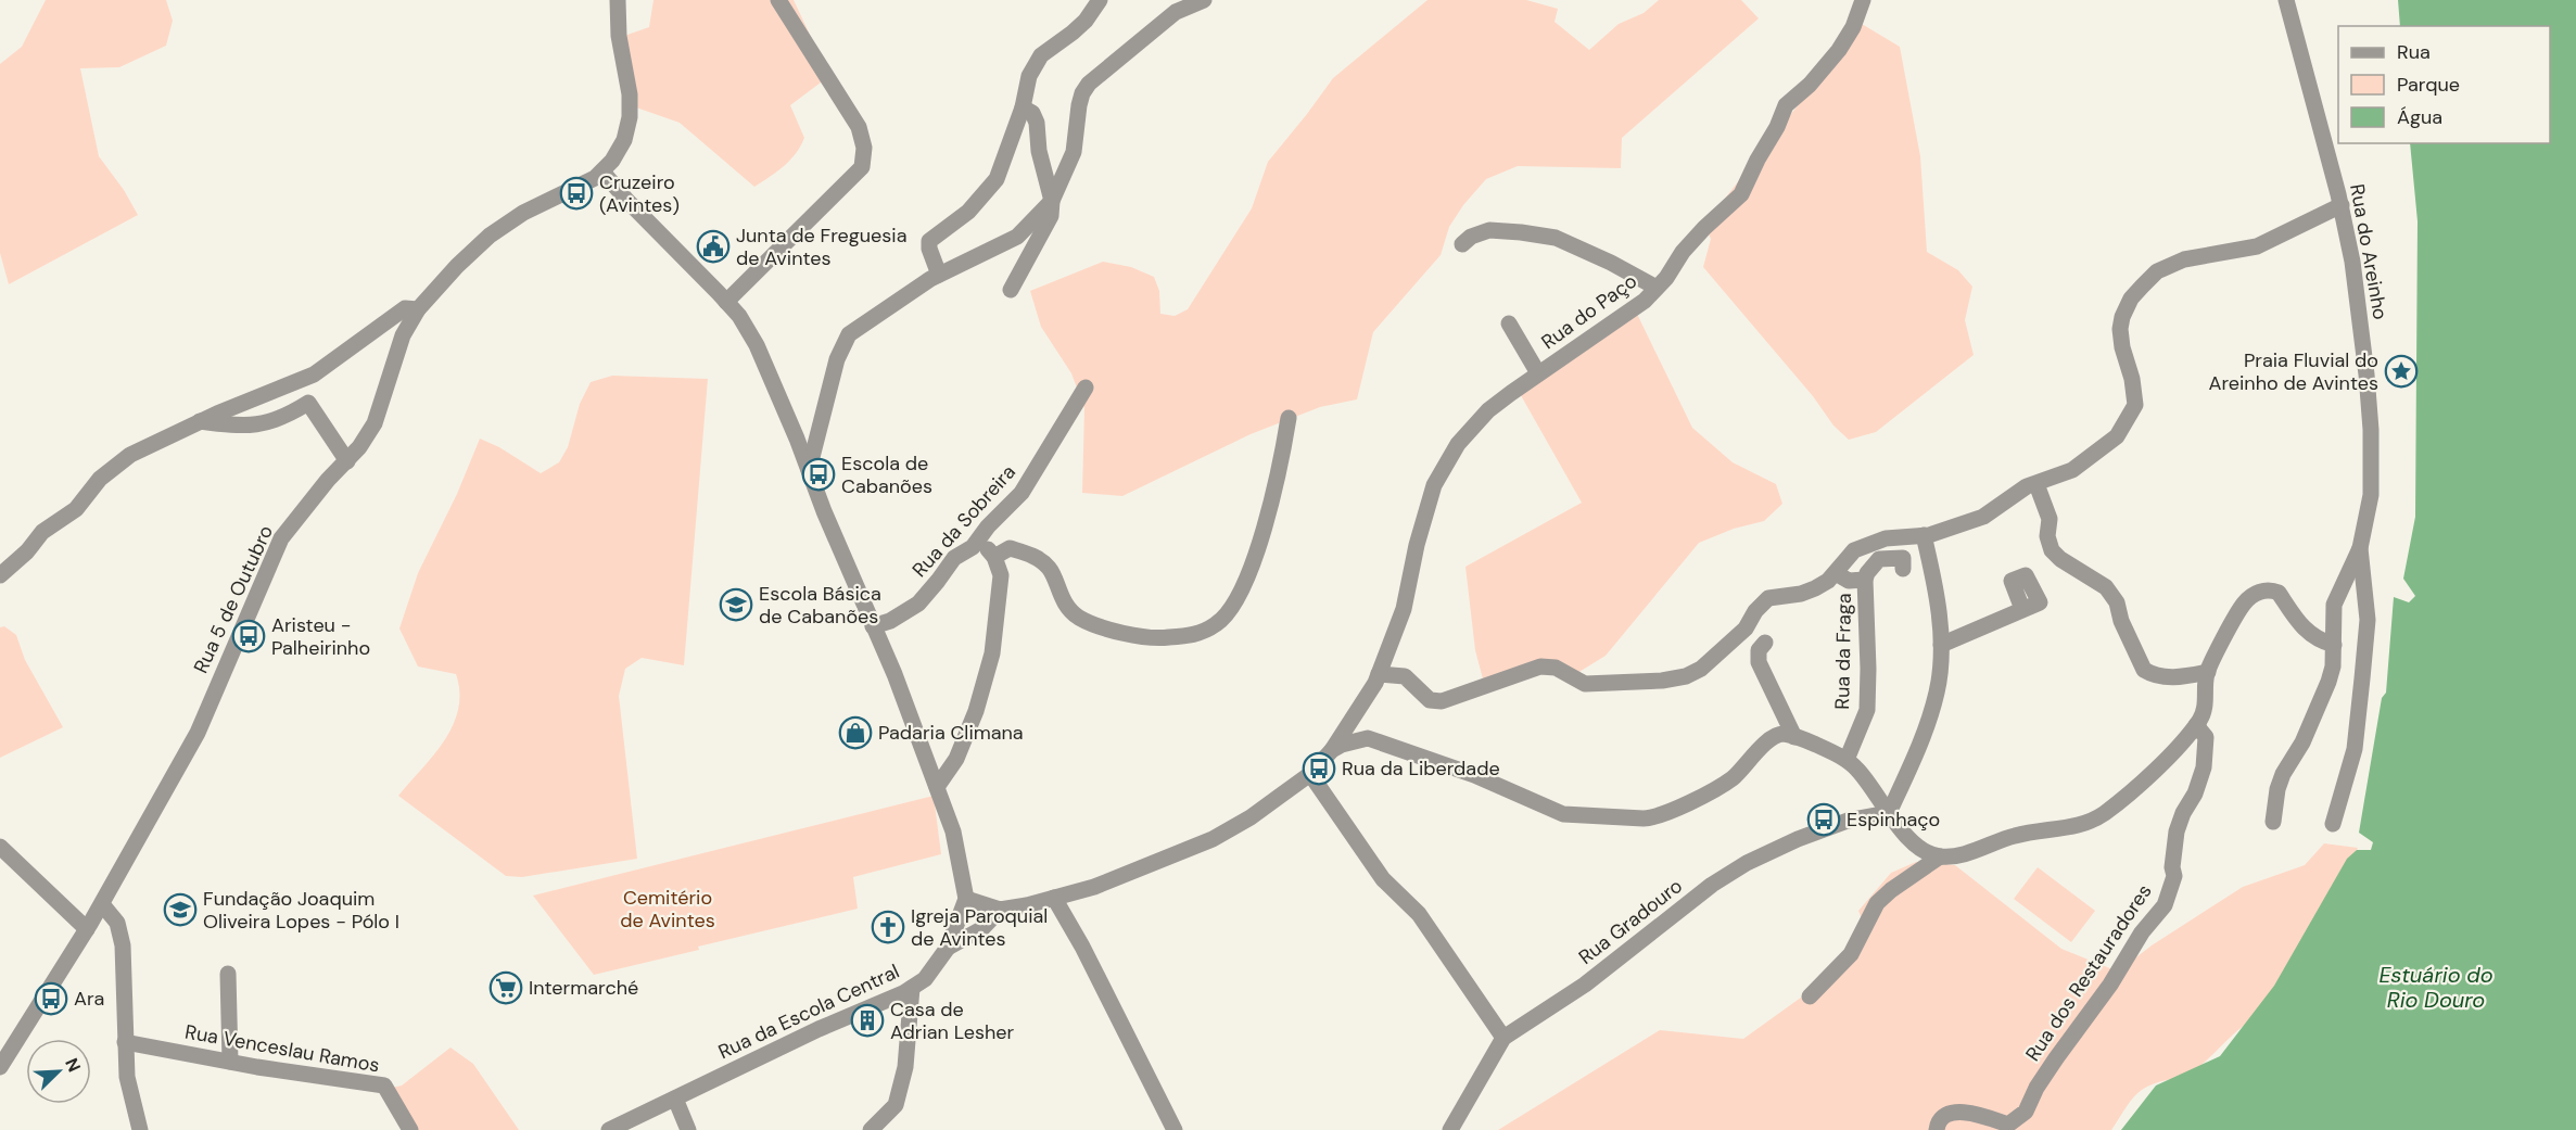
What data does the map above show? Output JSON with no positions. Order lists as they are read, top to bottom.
{
  "streets": {
    "street": [
      "Rua do Areinho",
      "Rua do Paço",
      "Rua da Sobreira",
      "Rua 5 de Outubro",
      "Rua da Fraga",
      "Rua Gradouro",
      "Rua dos Restauradores",
      "Rua da Escola Central",
      "Rua Venceslau Ramos"
    ]
  },
  "water": ["Estuário do Rio Douro"],
  "parks": ["Cemitério de Avintes"],
  "places": {
    "bus stop": [
      "Cruzeiro (Avintes)",
      "Escola de Cabanões",
      "Aristeu - Palheirinho",
      "Rua da Liberdade",
      "Espinhaço",
      "Ara"
    ],
    "public building": ["Junta de Freguesia de Avintes"],
    "place": ["Praia Fluvial do Areinho de Avintes"],
    "school or university": ["Escola Básica de Cabanões", "Fundação Joaquim Oliveira Lopes - Pólo I"],
    "shop": ["Padaria Climana"],
    "church": ["Igreja Paroquial de Avintes"],
    "supermarket": ["Intermarché"],
    "building": ["Casa de Adrian Lesher"]
  },
  "legend": ["Rua", "Parque", "Água"],
  "north": "top right"
}
